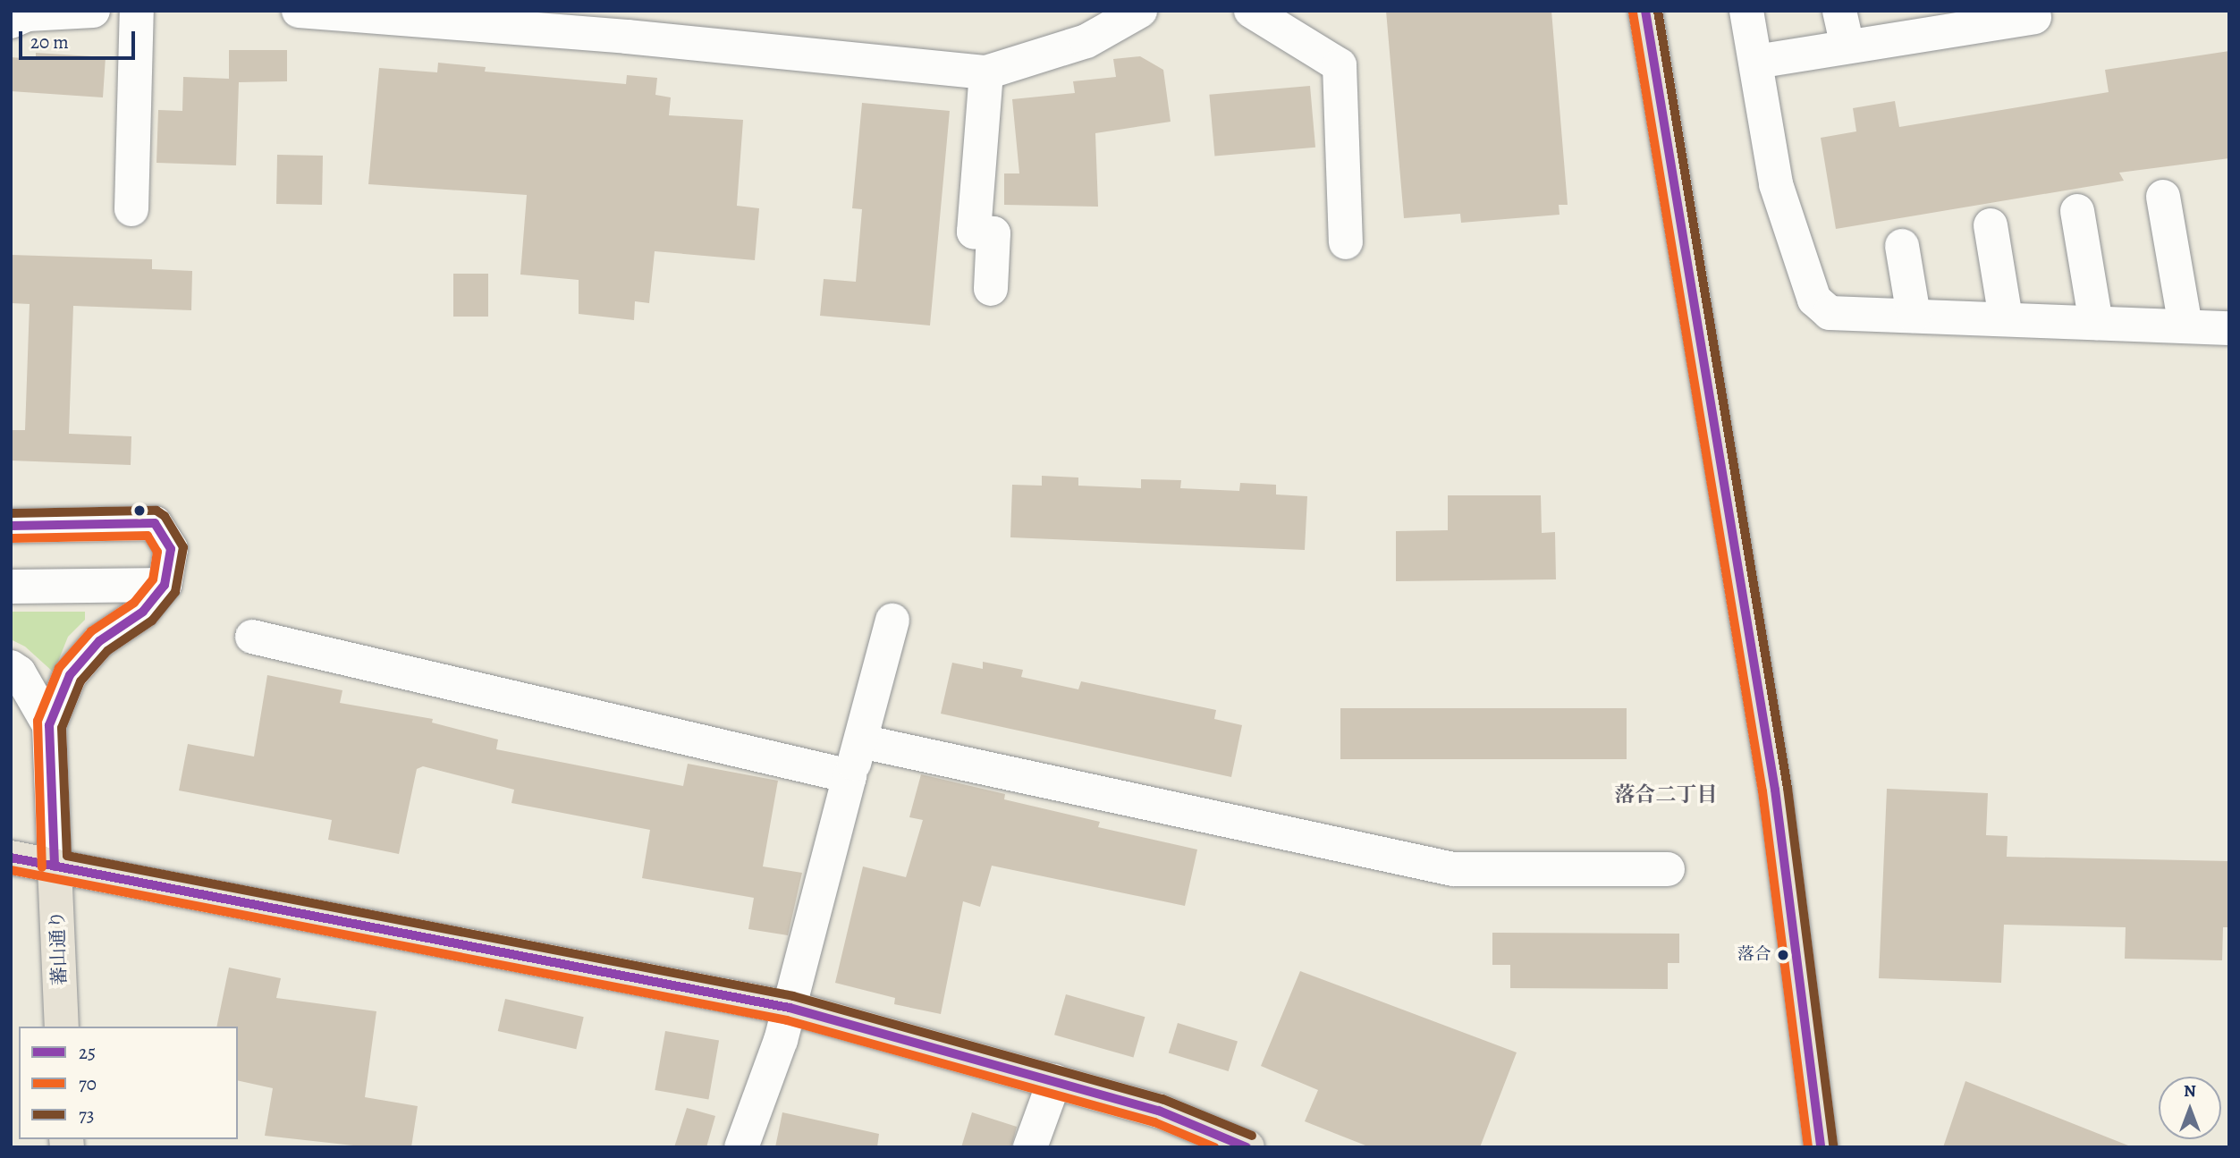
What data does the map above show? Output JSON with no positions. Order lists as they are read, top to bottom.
{
  "streets": {
    "main road": ["蕃山通り"]
  },
  "districts": ["落合二丁目"],
  "places": ["落合"],
  "lines": ["transit line 25", "transit line 73", "transit line 70"],
  "legend": ["25", "70", "73"],
  "scale_bar": "20 m",
  "north": "top"
}
